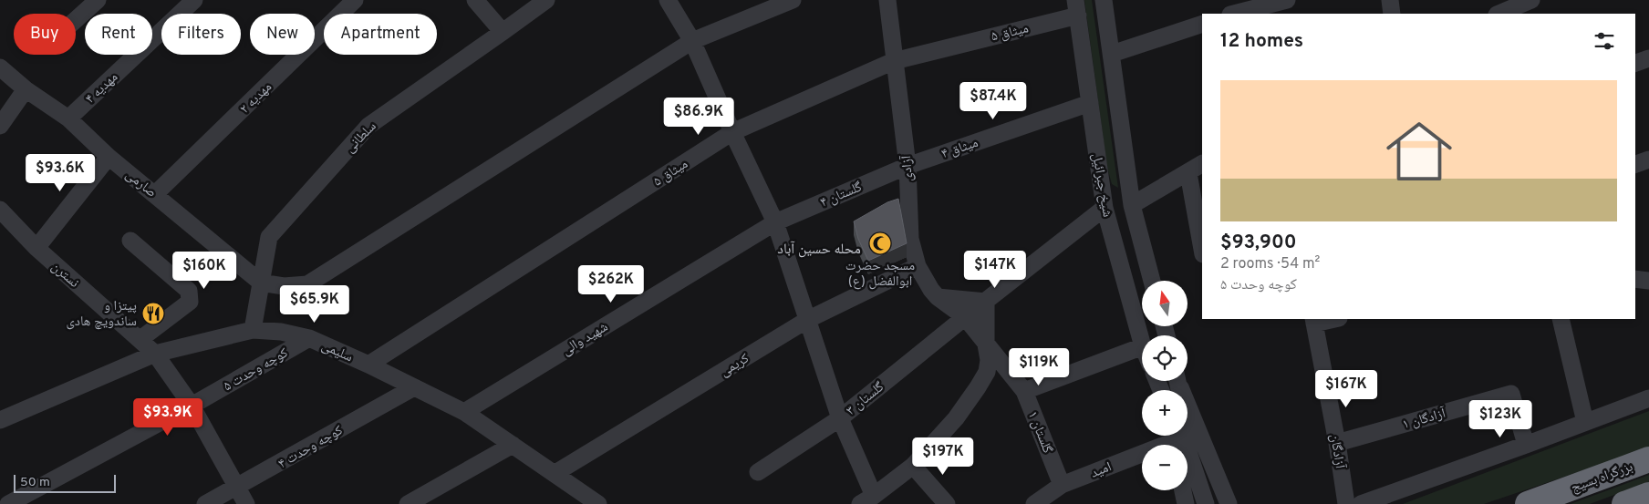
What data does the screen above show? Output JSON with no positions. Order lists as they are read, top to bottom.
{
  "streets": {
    "highway": ["بزرگراه بسیج"],
    "street": [
      "میثاق ۵",
      "مهدیه ۴",
      "مهدیه ۲",
      "سلطانی",
      "میثاق ۴",
      "آزادی",
      "صارمی",
      "شیخ جبرائیل",
      "گلستان ۴",
      "نسترن",
      "شهید والی",
      "سلیمی",
      "کریمی",
      "کوچه وحدت ۵",
      "گلستان ۳",
      "آزادگان ۱",
      "گلستان ۱",
      "کوچه وحدت ۴",
      "آزادگان",
      "امید"
    ]
  },
  "crossings": [
    ["میثاق ۵", "آزادی"],
    ["میثاق ۵", "شیخ جبرائیل"],
    ["میثاق ۵", "سلیمی"],
    ["مهدیه ۴", "صارمی"],
    ["مهدیه ۲", "صارمی"],
    ["سلطانی", "صارمی"],
    ["سلطانی", "سلیمی"],
    ["میثاق ۴", "آزادی"],
    ["میثاق ۴", "شیخ جبرائیل"],
    ["میثاق ۴", "گلستان ۴"],
    ["آزادی", "گلستان ۴"],
    ["آزادی", "کریمی"],
    ["آزادی", "گلستان ۳"],
    ["آزادی", "گلستان ۱"],
    ["شیخ جبرائیل", "گلستان ۳"],
    ["گلستان ۴", "شهید والی"],
    ["نسترن", "سلیمی"],
    ["نسترن", "کوچه وحدت ۵"],
    ["نسترن", "کوچه وحدت ۴"],
    ["شهید والی", "سلیمی"],
    ["سلیمی", "کریمی"],
    ["سلیمی", "کوچه وحدت ۵"],
    ["سلیمی", "کوچه وحدت ۴"],
    ["گلستان ۳", "گلستان ۱"],
    ["آزادگان ۱", "آزادگان"],
    ["گلستان ۱", "امید"]
  ],
  "districts": ["محله حسین آباد"],
  "places": {
    "mosque": ["مسجد حضرت ابوالفضل (ع)"],
    "restaurant": ["پیتزا و ساندویچ هادی"]
  },
  "scale_bar": "50 m",
  "north": "top",
  "page": {
    "chip": [
      "Buy",
      "Rent",
      "Filters",
      "New",
      "Apartment"
    ],
    "heading": "12 homes",
    "list": [
      {
        "name": "$93,900",
        "note": "2 rooms · 54 m² · کوچه وحدت ۵"
      }
    ],
    "price": [
      "$87.4K",
      "$86.9K",
      "$93.6K",
      "$147K",
      "$160K",
      "$262K",
      "$65.9K",
      "$119K",
      "$167K",
      "$93.9K",
      "$123K",
      "$197K"
    ],
    "map_buttons": ["+", "−"],
    "scale": "50 m"
  }
}
